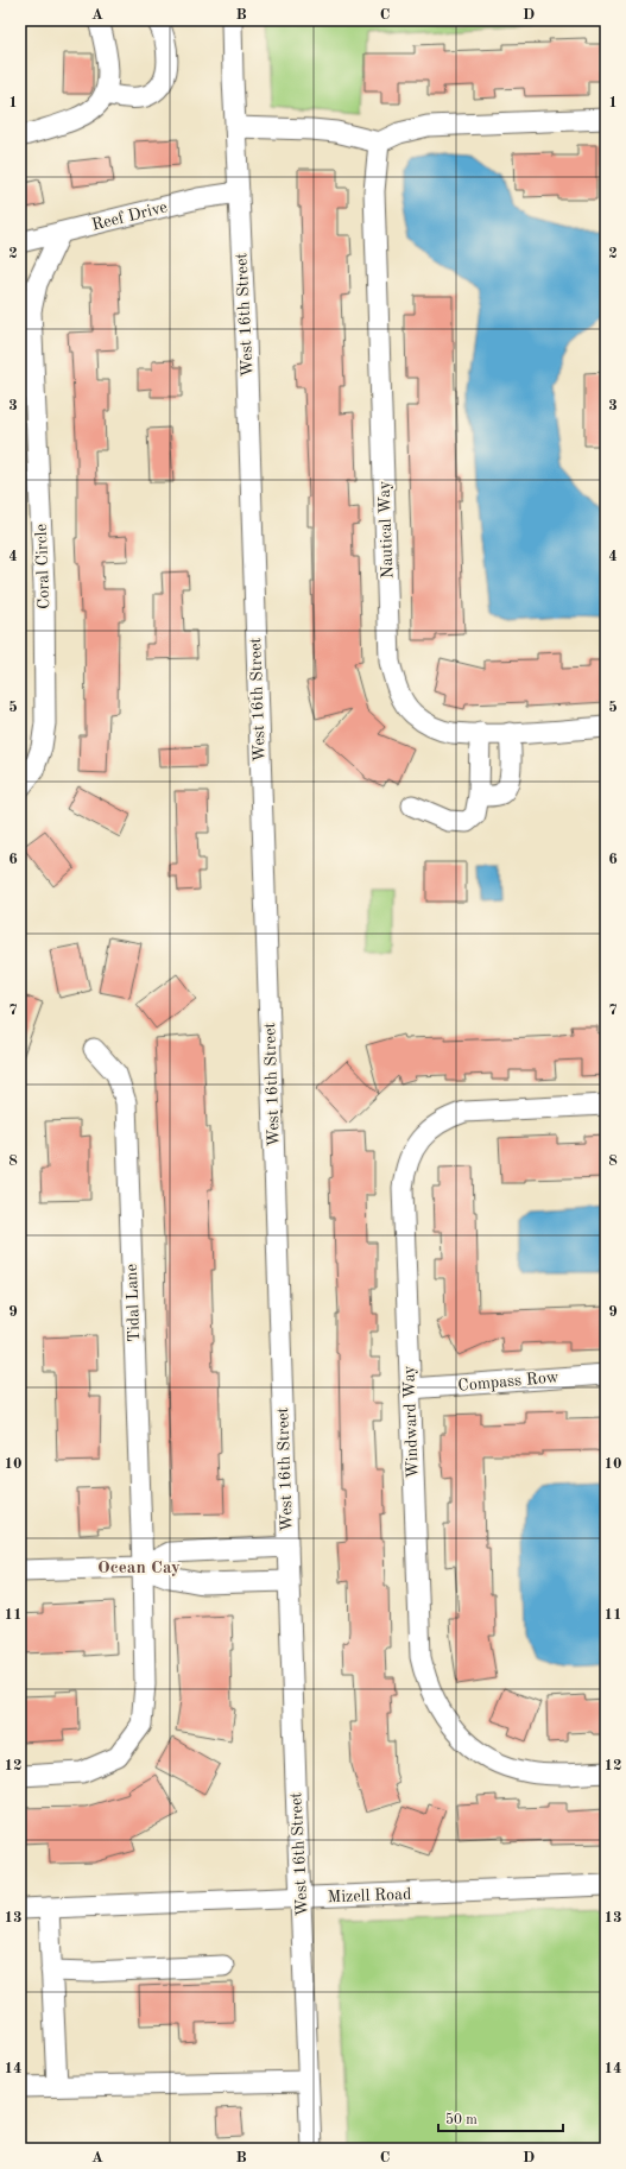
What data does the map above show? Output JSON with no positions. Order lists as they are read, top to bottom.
{
  "streets": {
    "street": [
      "Reef Drive",
      "West 16th Street",
      "Nautical Way",
      "Coral Circle",
      "Tidal Lane",
      "Compass Row",
      "Windward Way",
      "Mizell Road"
    ]
  },
  "crossings": [
    ["Reef Drive", "West 16th Street"],
    ["Reef Drive", "Coral Circle"],
    ["West 16th Street", "Mizell Road"],
    ["Compass Row", "Windward Way"]
  ],
  "districts": ["Ocean Cay"],
  "scale_bar": "50 m",
  "grid": {
    "columns": [
      "A",
      "B",
      "C",
      "D"
    ],
    "rows": [
      "1",
      "2",
      "3",
      "4",
      "5",
      "6",
      "7",
      "8",
      "9",
      "10",
      "11",
      "12",
      "13",
      "14"
    ]
  }
}
